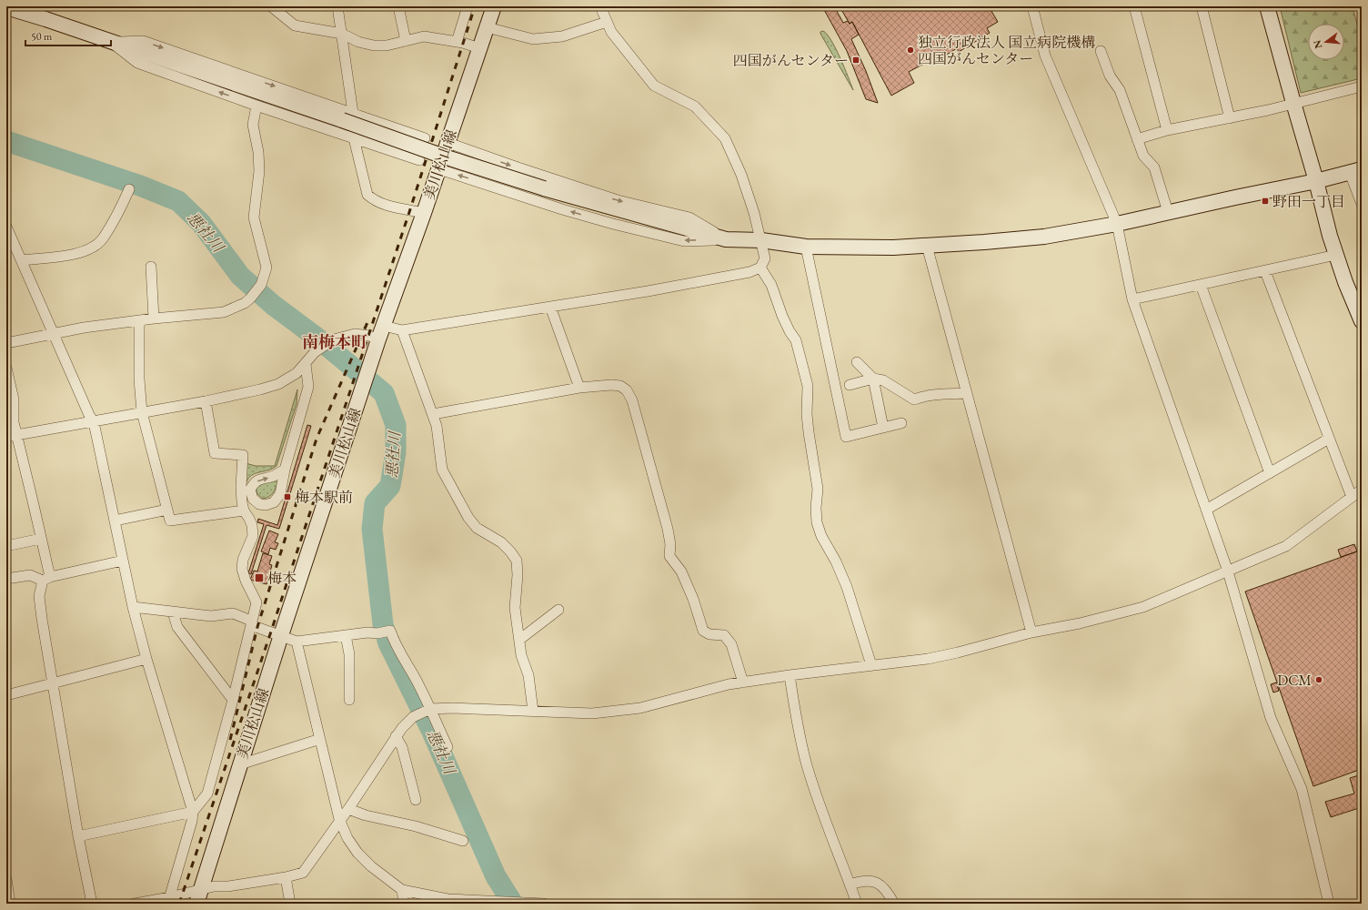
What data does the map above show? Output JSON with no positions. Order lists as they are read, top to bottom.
{
  "streets": {
    "street": ["美川松山線"]
  },
  "districts": ["南梅本町"],
  "water": ["悪社川"],
  "places": {
    "other": ["独立行政法人 国立病院機構 四国がんセンター", "DCM"],
    "transit": [
      "四国がんセンター",
      "野田一丁目",
      "梅本駅前",
      "梅本"
    ]
  },
  "scale_bar": "50 m",
  "north": "left"
}
